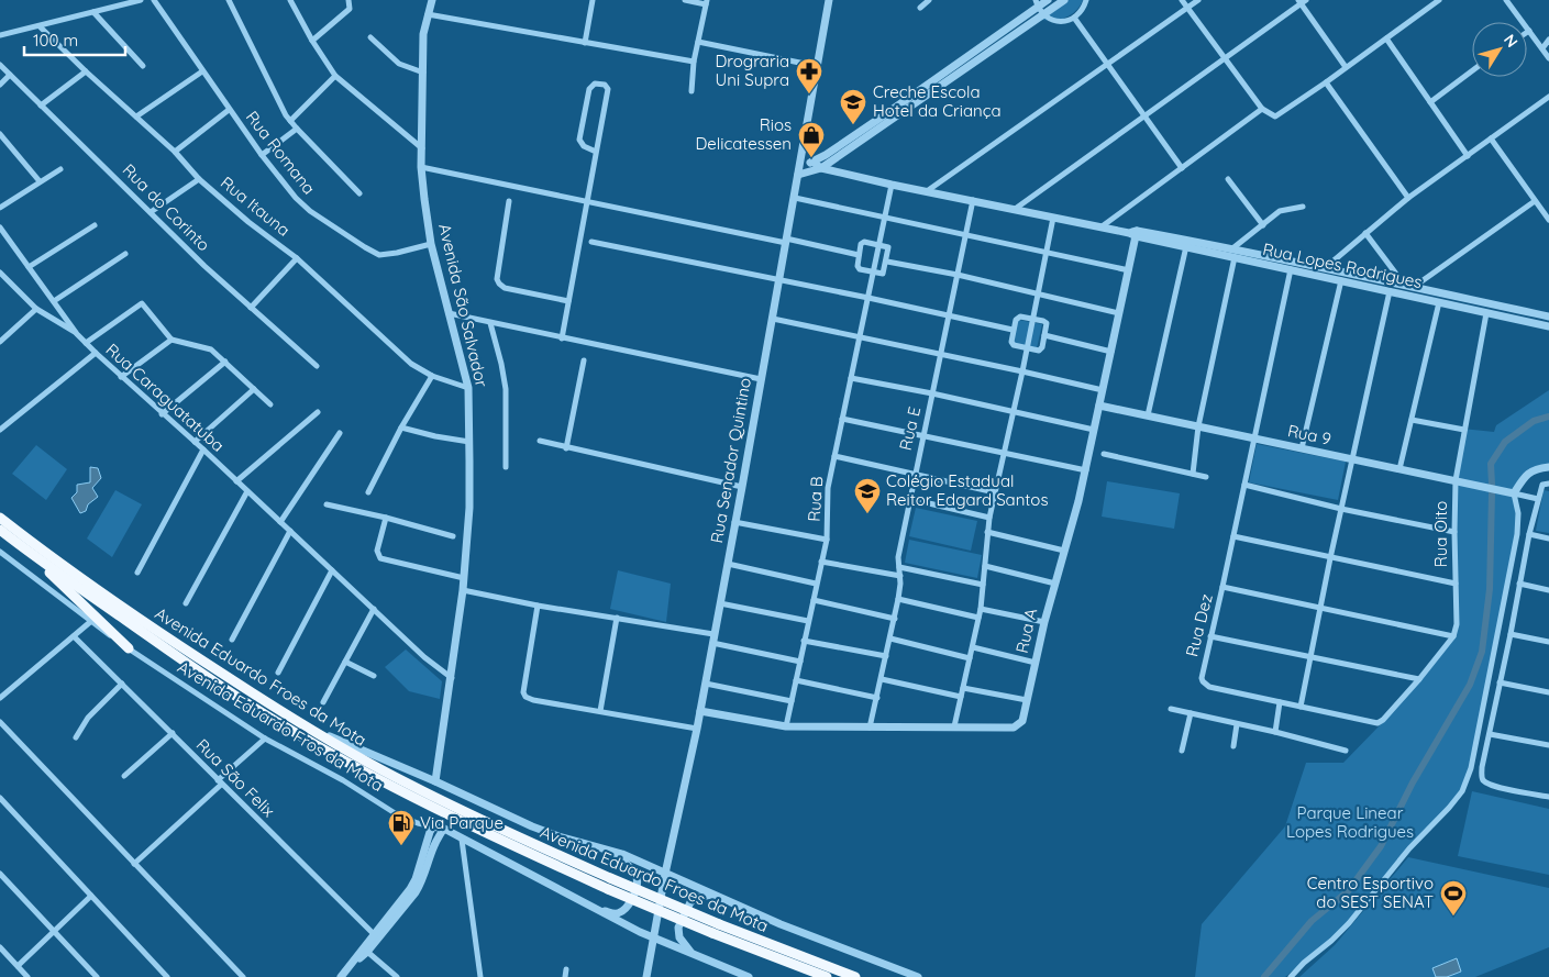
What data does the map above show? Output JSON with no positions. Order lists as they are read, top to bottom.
{
  "streets": {
    "highway": ["Avenida Eduardo Froes da Mota"],
    "street": [
      "Rua Romana",
      "Rua Itauna",
      "Rua do Corinto",
      "Rua Lopes Rodrigues",
      "Avenida São Salvador",
      "Rua Caraguatatuba",
      "Rua E",
      "Rua 9",
      "Rua Senador Quintino",
      "Rua B",
      "Rua Oito",
      "Rua Dez",
      "Rua A",
      "Avenida Eduardo Fros da Mota",
      "Rua São Felix"
    ]
  },
  "crossings": [
    ["Rua Romana", "Avenida São Salvador"],
    ["Rua Itauna", "Avenida São Salvador"],
    ["Rua Lopes Rodrigues", "Rua E"],
    ["Rua Lopes Rodrigues", "Rua Oito"],
    ["Rua Lopes Rodrigues", "Rua Dez"],
    ["Rua Lopes Rodrigues", "Rua A"],
    ["Avenida São Salvador", "Rua Caraguatatuba"],
    ["Rua E", "Rua A"],
    ["Rua 9", "Rua Oito"],
    ["Rua 9", "Rua Dez"],
    ["Rua 9", "Rua A"],
    ["Rua Senador Quintino", "Rua A"],
    ["Rua B", "Rua A"]
  ],
  "parks": ["Parque Linear Lopes Rodrigues"],
  "places": {
    "pharmacy": ["Drograria Uni Supra"],
    "school or university": ["Creche Escola Hotel da Criança", "Colégio Estadual Reitor Edgard Santos"],
    "shop": ["Rios Delicatessen"],
    "fuel station": ["Via Parque"],
    "sports": ["Centro Esportivo do SEST SENAT"]
  },
  "scale_bar": "100 m",
  "north": "top right"
}
